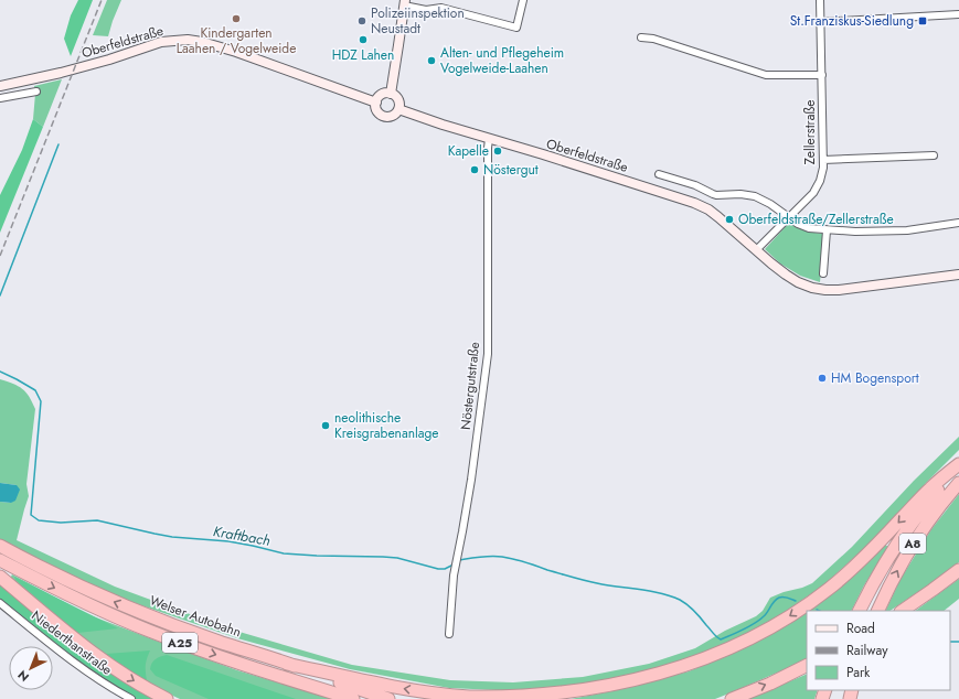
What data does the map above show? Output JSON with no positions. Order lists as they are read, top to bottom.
{
  "streets": {
    "highway": ["A8", "Welser Autobahn", "A25"],
    "main road": ["Oberfeldstraße"],
    "street": ["Zellerstraße", "Nöstergutstraße", "Niederthanstraße"]
  },
  "crossings": [
    ["Oberfeldstraße", "Nöstergutstraße"]
  ],
  "water": ["Kraftbach"],
  "places": {
    "other": [
      "Kindergarten Laahen / Vogelweide",
      "Polizeiinspektion Neustadt",
      "HDZ Lahen",
      "Alten- und Pflegeheim Vogelweide-Laahen",
      "Kapelle",
      "Nöstergut",
      "Oberfeldstraße/Zellerstraße",
      "HM Bogensport",
      "neolithische Kreisgrabenanlage"
    ],
    "transit": ["St.Franziskus-Siedlung"]
  },
  "legend": ["Road", "Railway", "Park"],
  "north": "bottom left"
}
